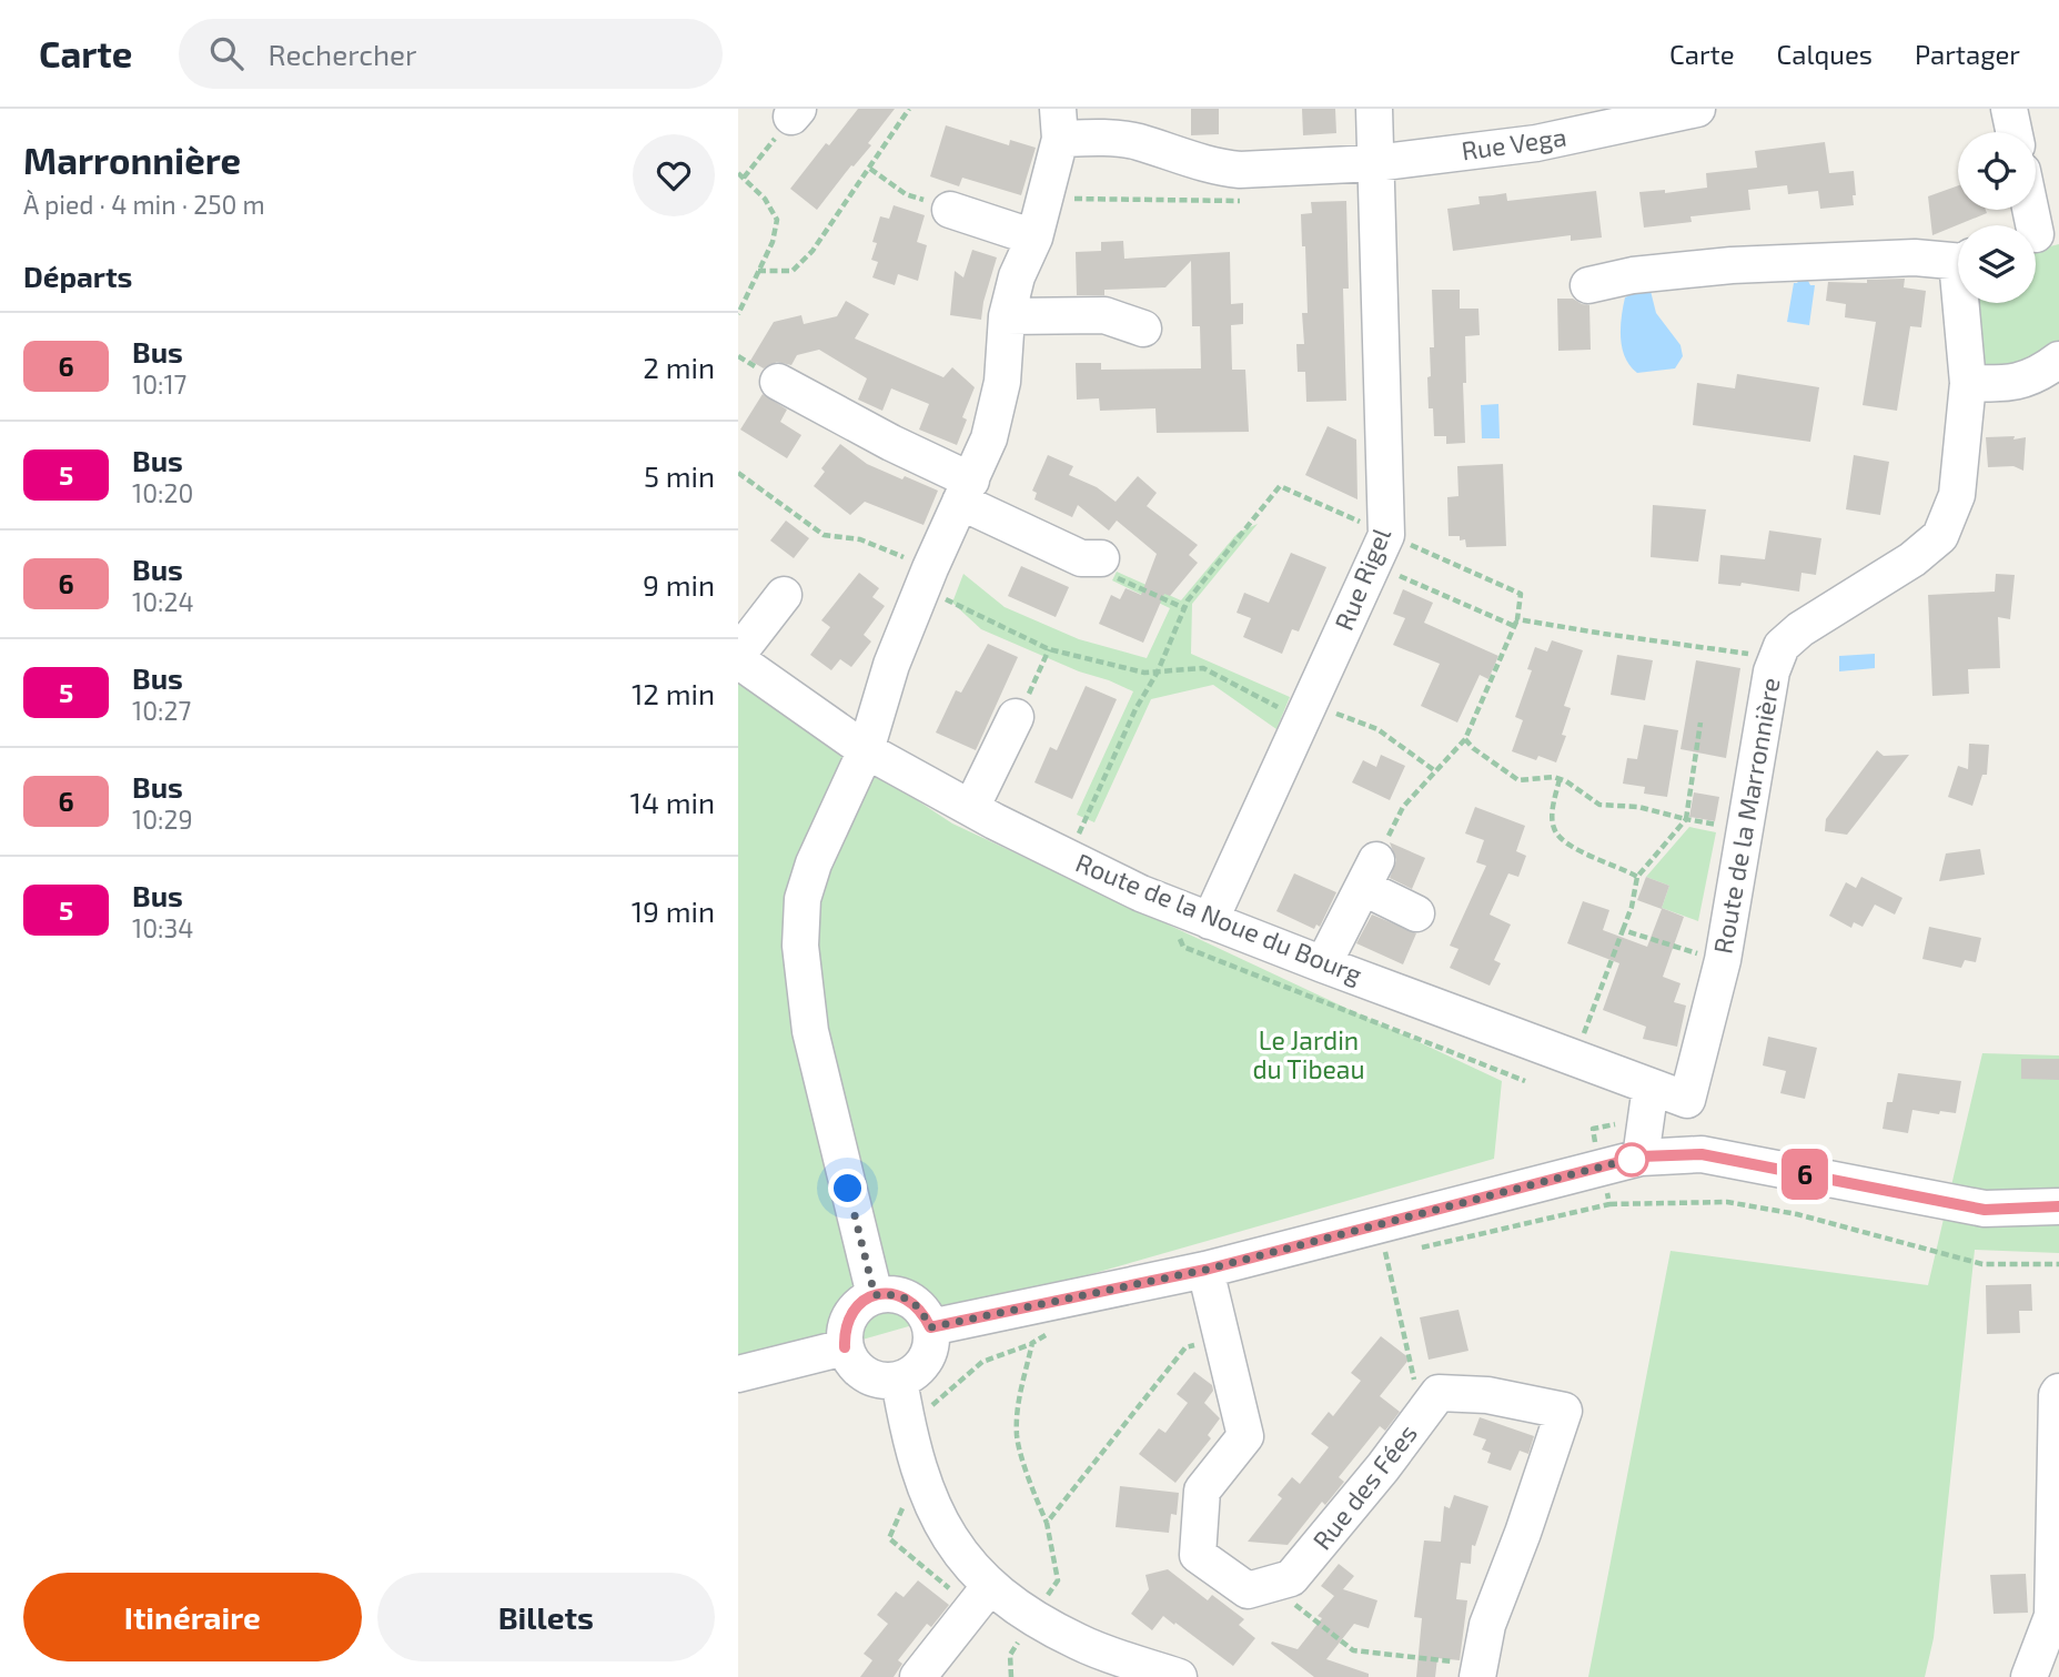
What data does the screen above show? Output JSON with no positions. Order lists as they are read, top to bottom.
{
  "streets": {
    "street": [
      "Rue Vega",
      "Rue Rigel",
      "Route de la Marronnière",
      "Route de la Noue du Bourg",
      "Rue des Fées"
    ]
  },
  "crossings": [
    ["Rue Vega", "Rue Rigel"],
    ["Rue Rigel", "Route de la Noue du Bourg"],
    ["Route de la Marronnière", "Route de la Noue du Bourg"]
  ],
  "parks": ["Le Jardin du Tibeau"],
  "lines": ["bus line 6"],
  "page": {
    "header": "Carte",
    "search": "Rechercher",
    "nav": ["Carte", "Calques", "Partager"],
    "heading": [
      ["Marronnière", "À pied · 4 min · 250 m"],
      "Départs"
    ],
    "on_map": "6",
    "list": [
      {
        "mark": "6",
        "name": "Bus",
        "note": "10:17",
        "value": "2 min"
      },
      {
        "mark": "5",
        "name": "Bus",
        "note": "10:20",
        "value": "5 min"
      },
      {
        "mark": "6",
        "name": "Bus",
        "note": "10:24",
        "value": "9 min"
      },
      {
        "mark": "5",
        "name": "Bus",
        "note": "10:27",
        "value": "12 min"
      },
      {
        "mark": "6",
        "name": "Bus",
        "note": "10:29",
        "value": "14 min"
      },
      {
        "mark": "5",
        "name": "Bus",
        "note": "10:34",
        "value": "19 min"
      }
    ],
    "buttons": ["Itinéraire", "Billets"]
  }
}
